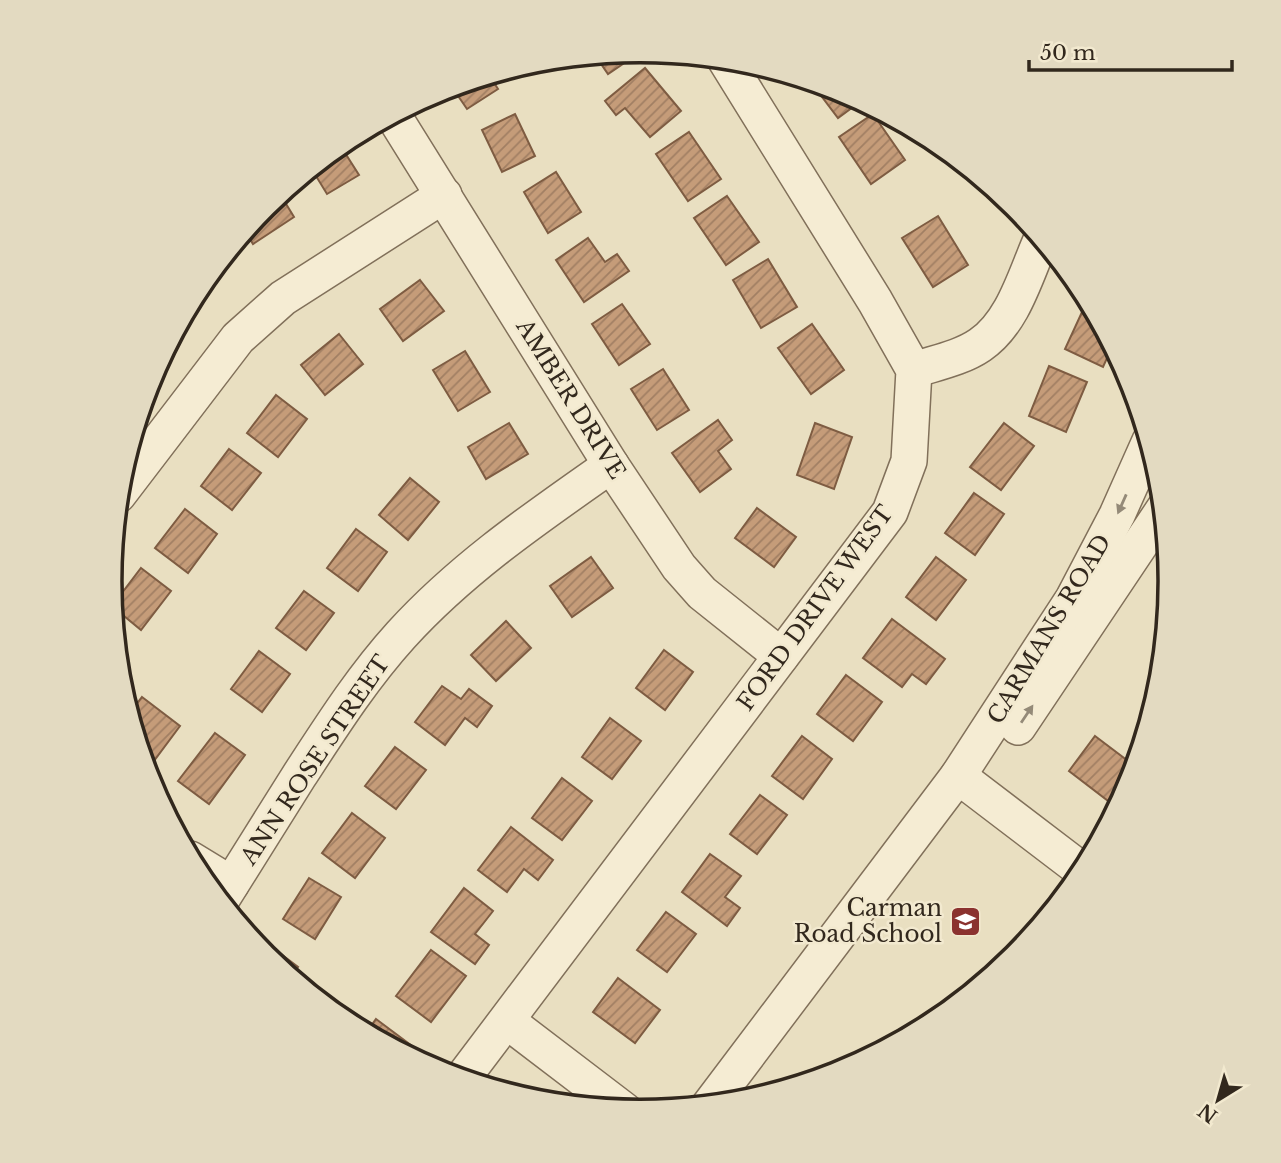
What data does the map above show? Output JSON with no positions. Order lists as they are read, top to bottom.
{
  "streets": {
    "street": [
      "AMBER DRIVE",
      "FORD DRIVE WEST",
      "CARMANS ROAD",
      "ANN ROSE STREET"
    ]
  },
  "crossings": [
    ["AMBER DRIVE", "FORD DRIVE WEST"],
    ["AMBER DRIVE", "ANN ROSE STREET"]
  ],
  "places": {
    "school or university": ["Carman Road School"]
  },
  "scale_bar": "50 m",
  "north": "bottom left"
}
